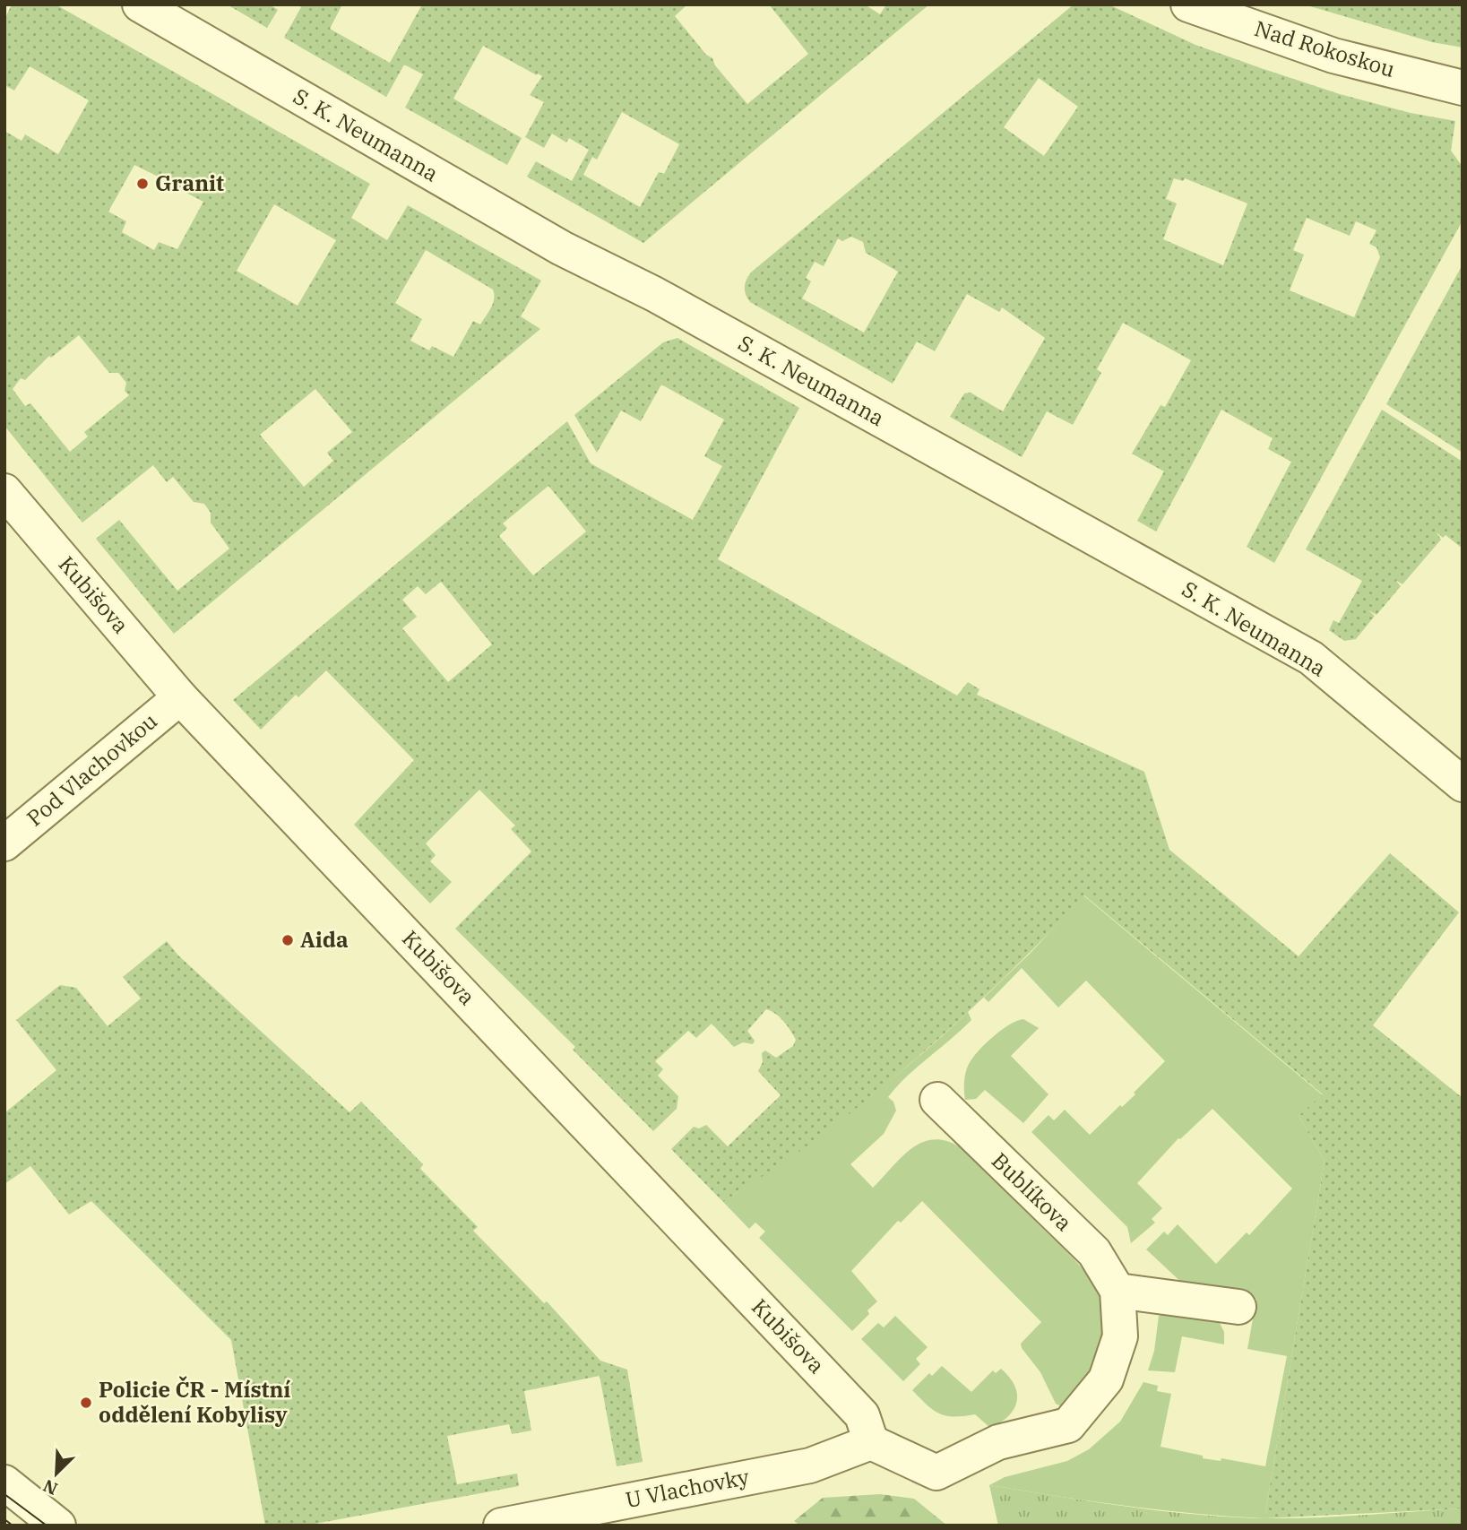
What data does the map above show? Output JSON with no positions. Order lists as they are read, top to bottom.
{
  "streets": {
    "street": [
      "Nad Rokoskou",
      "S. K. Neumanna",
      "Kubišova",
      "Pod Vlachovkou",
      "Bublíkova",
      "U Vlachovky"
    ]
  },
  "crossings": [
    ["Kubišova", "Pod Vlachovkou"],
    ["Kubišova", "Bublíkova"],
    ["Kubišova", "U Vlachovky"],
    ["Bublíkova", "U Vlachovky"]
  ],
  "places": ["Granit", "Aida", "Policie ČR - Místní oddělení Kobylisy"],
  "north": "bottom left"
}
